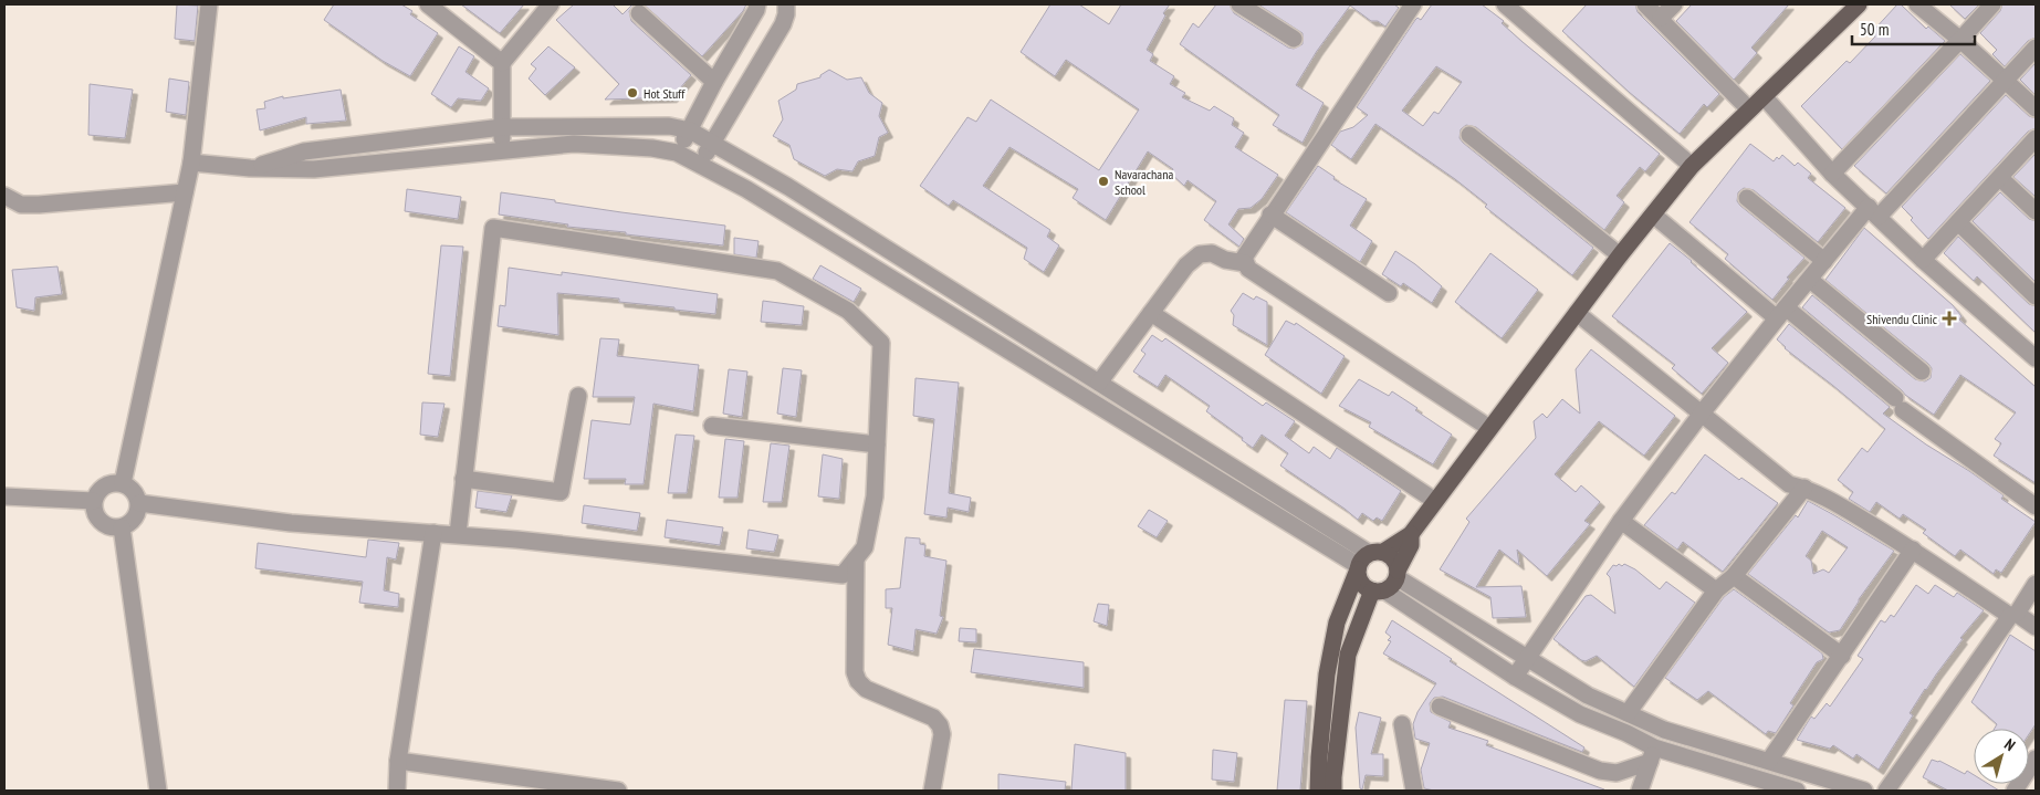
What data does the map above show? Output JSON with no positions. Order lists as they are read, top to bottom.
{
  "places": {
    "other": ["Hot Stuff", "Navarachana School"],
    "health": ["Shivendu Clinic"]
  },
  "scale_bar": "50 m",
  "north": "top right"
}
